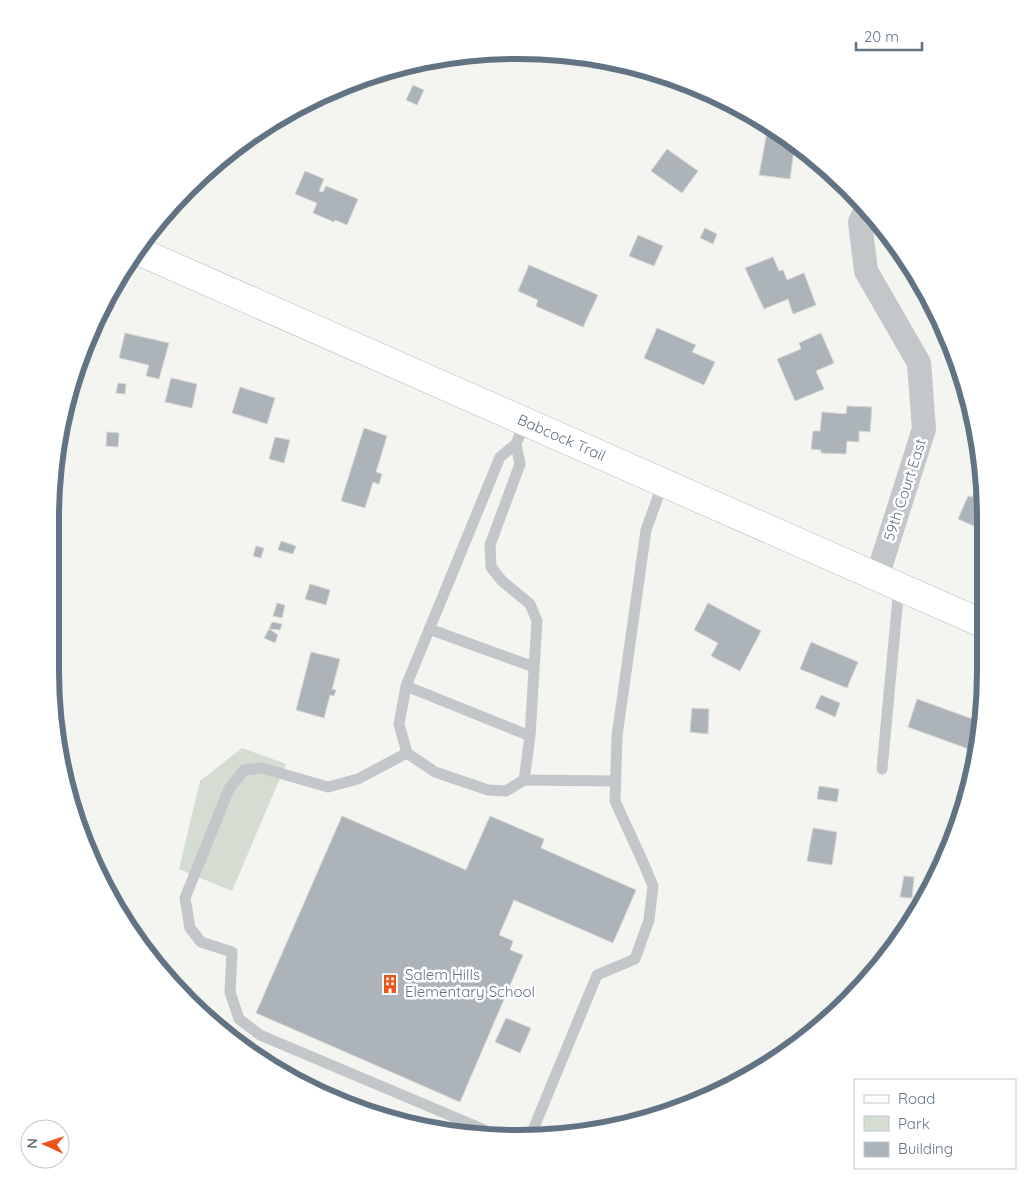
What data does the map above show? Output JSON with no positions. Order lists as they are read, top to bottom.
{
  "streets": {
    "street": ["Babcock Trail", "59th Court East"]
  },
  "crossings": [
    ["Babcock Trail", "59th Court East"]
  ],
  "places": {
    "building": ["Salem Hills Elementary School"]
  },
  "legend": ["Road", "Park", "Building"],
  "scale_bar": "20 m",
  "north": "left"
}
